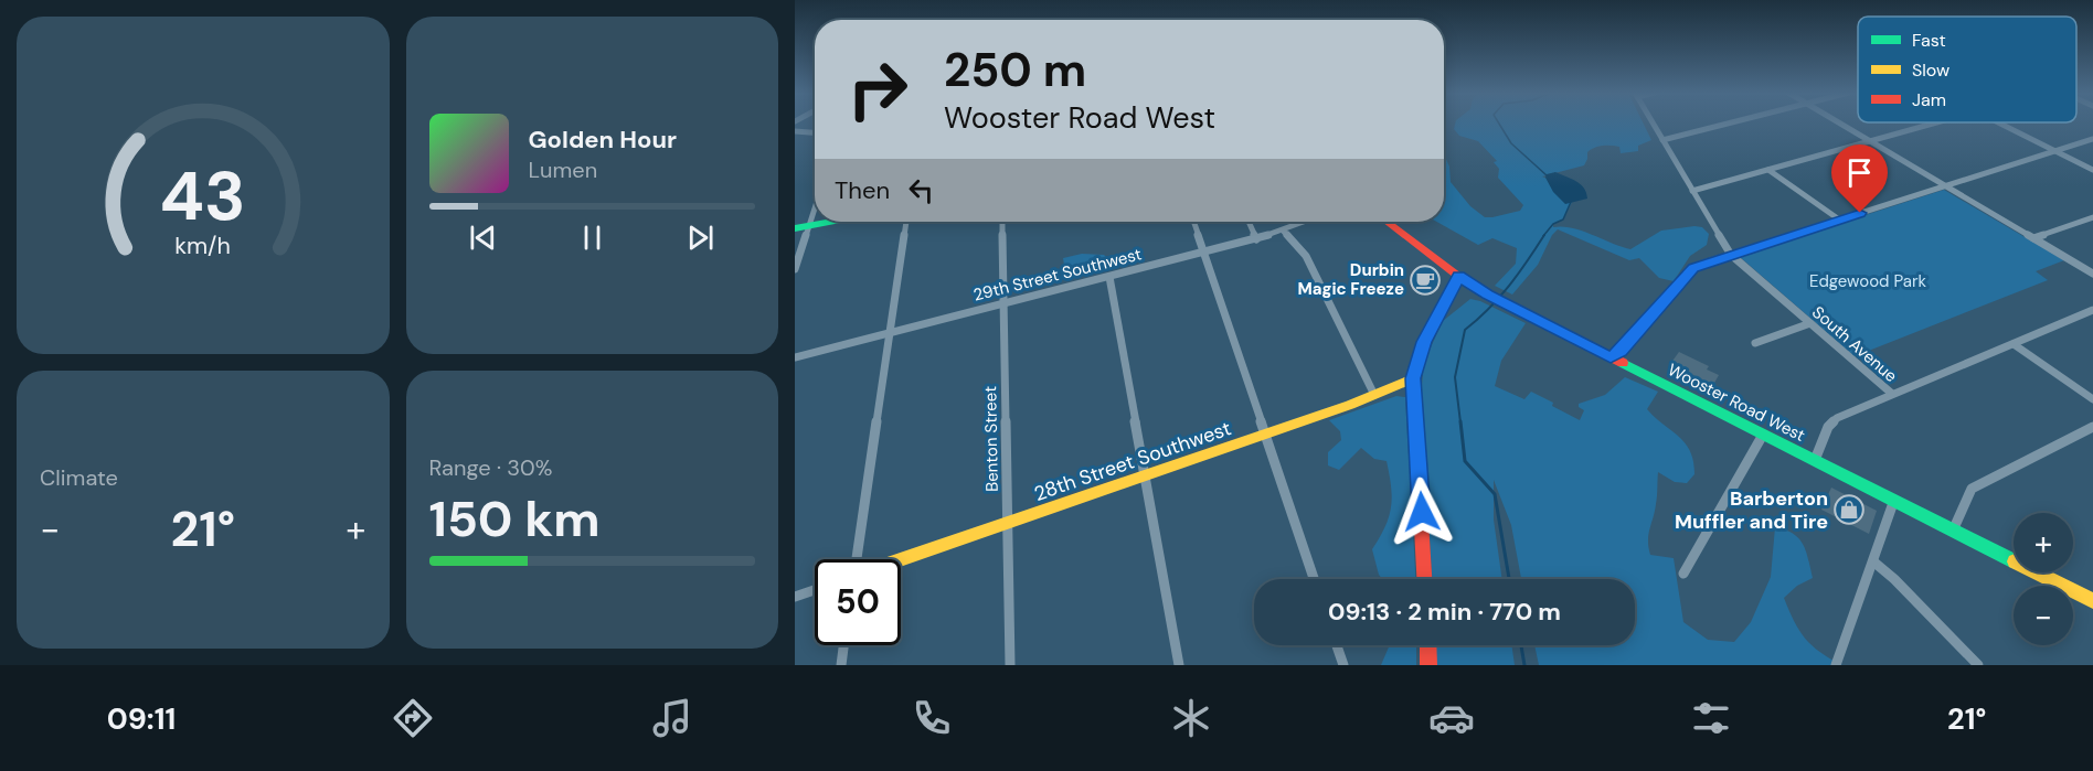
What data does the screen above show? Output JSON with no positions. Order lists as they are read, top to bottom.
{
  "streets": {
    "main road": ["Wooster Road West", "28th Street Southwest"],
    "street": ["29th Street Southwest", "South Avenue", "Benton Street"]
  },
  "crossings": [
    ["29th Street Southwest", "Benton Street"],
    ["Benton Street", "28th Street Southwest"]
  ],
  "parks": ["Edgewood Park"],
  "places": {
    "cafe": ["Durbin Magic Freeze"],
    "shop": ["Barberton Muffler and Tire"]
  },
  "legend": ["Fast", "Slow", "Jam"],
  "page": {
    "turn": ["250 m", "Wooster Road West"],
    "song": ["Golden Hour", "Lumen"],
    "then": "Then",
    "tile": [
      "Climate",
      ["Range · 30%", "150 km"]
    ],
    "heat": ["−", "21°", "+"],
    "map_buttons": ["+", "−"],
    "limit": "50",
    "trip": "09:13 · 2 min · 770 m",
    "tabs": ["09:11", "21°"],
    "gauge": ["43", "km/h"]
  }
}
